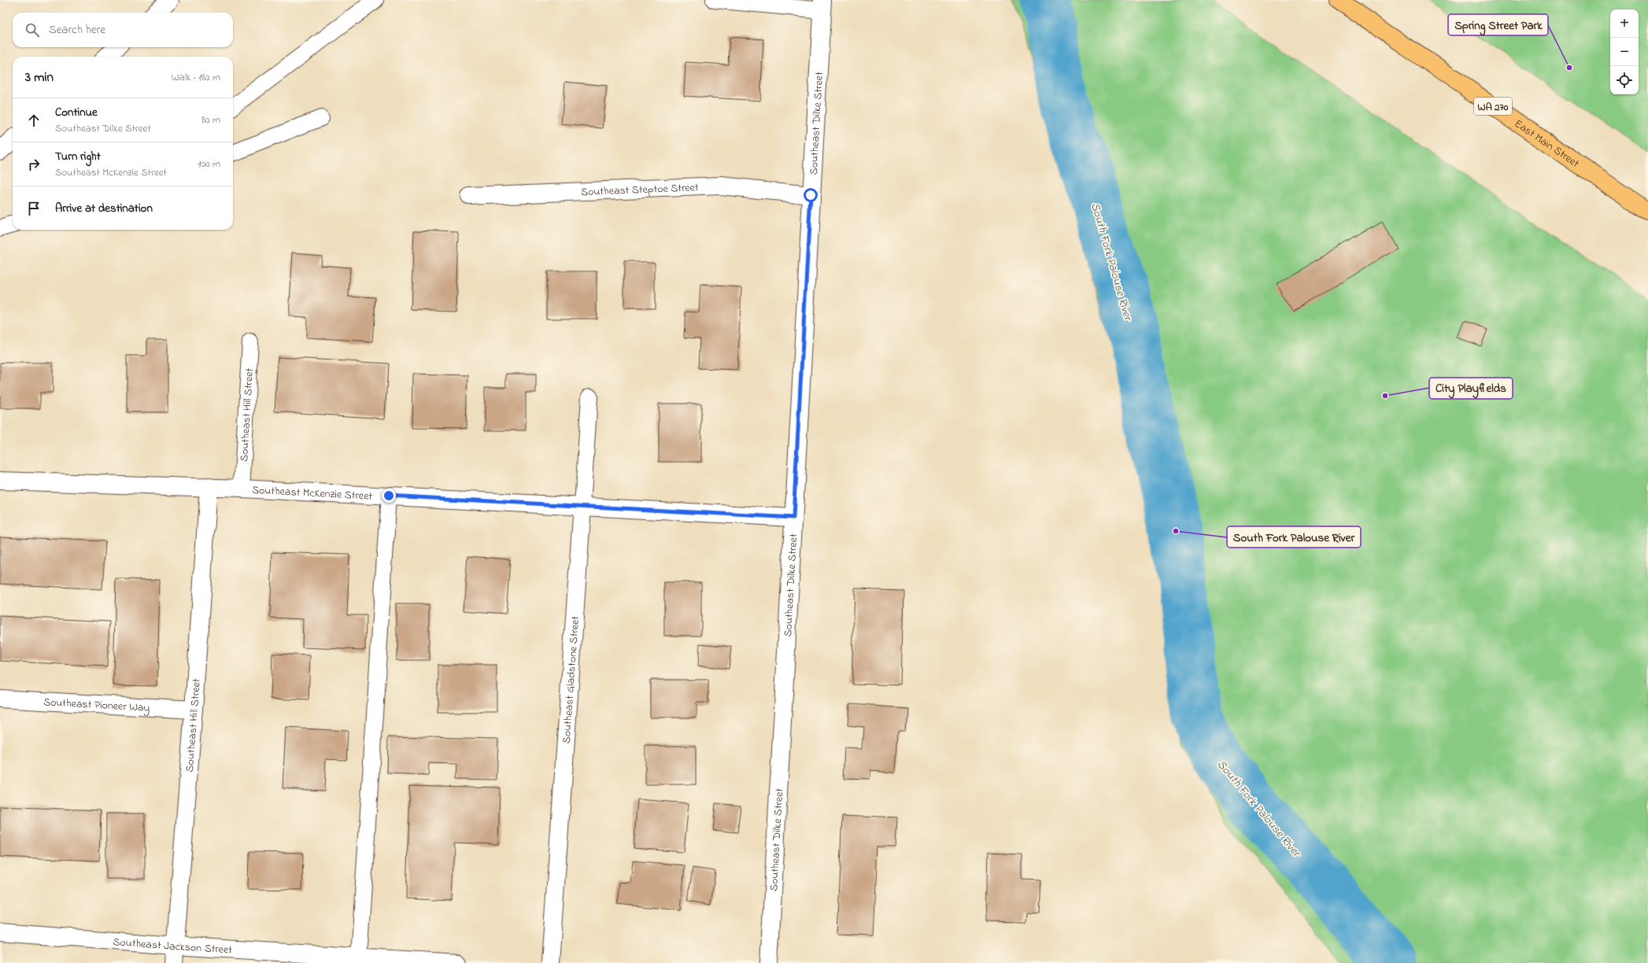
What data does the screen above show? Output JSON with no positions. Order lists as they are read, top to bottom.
{
  "streets": {
    "main road": ["WA 270", "East Main Street"],
    "street": [
      "Southeast Dilke Street",
      "Southeast Steptoe Street",
      "Southeast Hill Street",
      "Southeast McKenzie Street",
      "Southeast Gladstone Street",
      "Southeast Pioneer Way",
      "Southeast Jackson Street"
    ]
  },
  "crossings": [
    ["Southeast Dilke Street", "Southeast Steptoe Street"],
    ["Southeast Dilke Street", "Southeast McKenzie Street"],
    ["Southeast Hill Street", "Southeast McKenzie Street"],
    ["Southeast Hill Street", "Southeast Pioneer Way"],
    ["Southeast Hill Street", "Southeast Jackson Street"],
    ["Southeast McKenzie Street", "Southeast Gladstone Street"]
  ],
  "water": ["South Fork Palouse River"],
  "places": ["Spring Street Park", "City Playfields", "South Fork Palouse River"],
  "page": {
    "map_buttons": ["+", "−"],
    "search": "Search here",
    "heading": ["3 min", "Walk · 180 m"],
    "list": [
      ["Continue", "Southeast Dilke Street", "80 m"],
      ["Turn right", "Southeast McKenzie Street", "100 m"],
      "Arrive at destination"
    ]
  }
}
